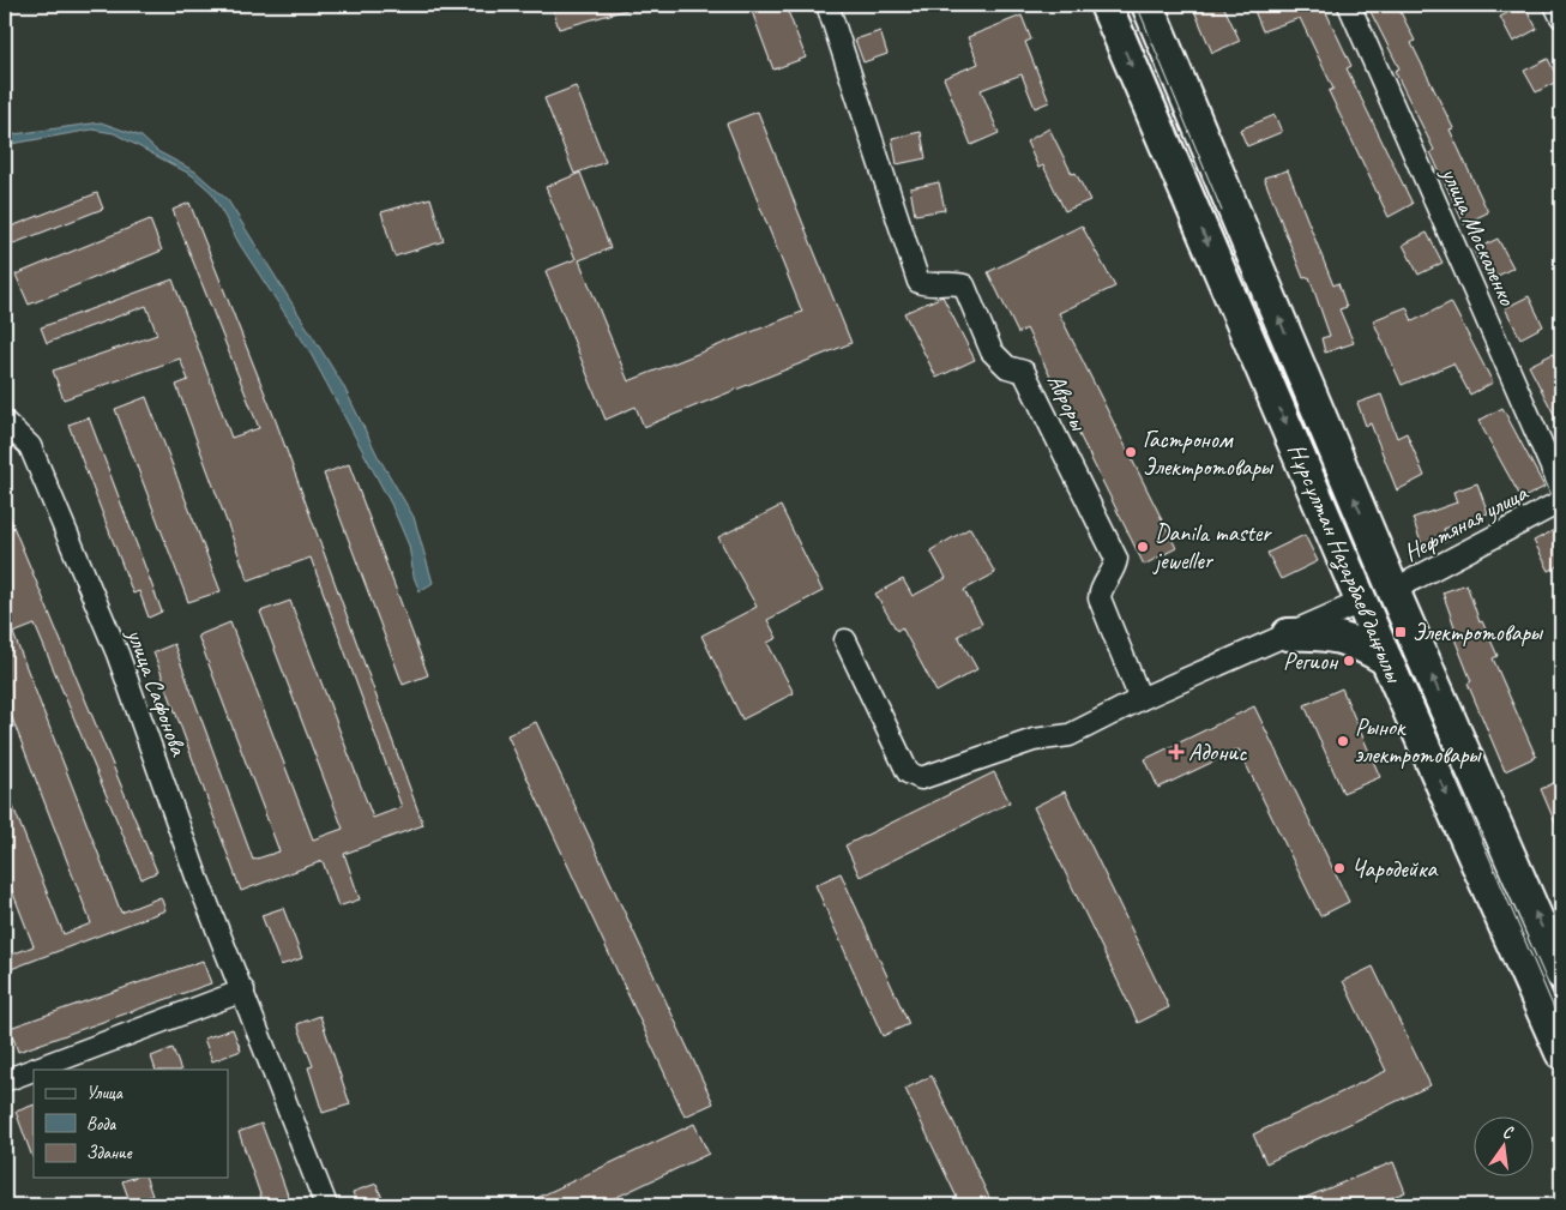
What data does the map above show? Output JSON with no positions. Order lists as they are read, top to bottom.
{
  "streets": {
    "main road": ["Нұрсұлтан Назарбаев даңғылы"],
    "street": [
      "улица Москаленко",
      "Авроры",
      "Нефтяная улица",
      "улица Сафонова"
    ]
  },
  "crossings": [
    ["Нефтяная улица", "Нұрсұлтан Назарбаев даңғылы"]
  ],
  "places": {
    "other": [
      "Гастроном Электротовары",
      "Danila master jeweller",
      "Регион",
      "Рынок электротовары",
      "Чародейка"
    ],
    "transit": ["Электротовары"],
    "health": ["Адонис"]
  },
  "legend": ["Улица", "Вода", "Здание"],
  "north": "top"
}
